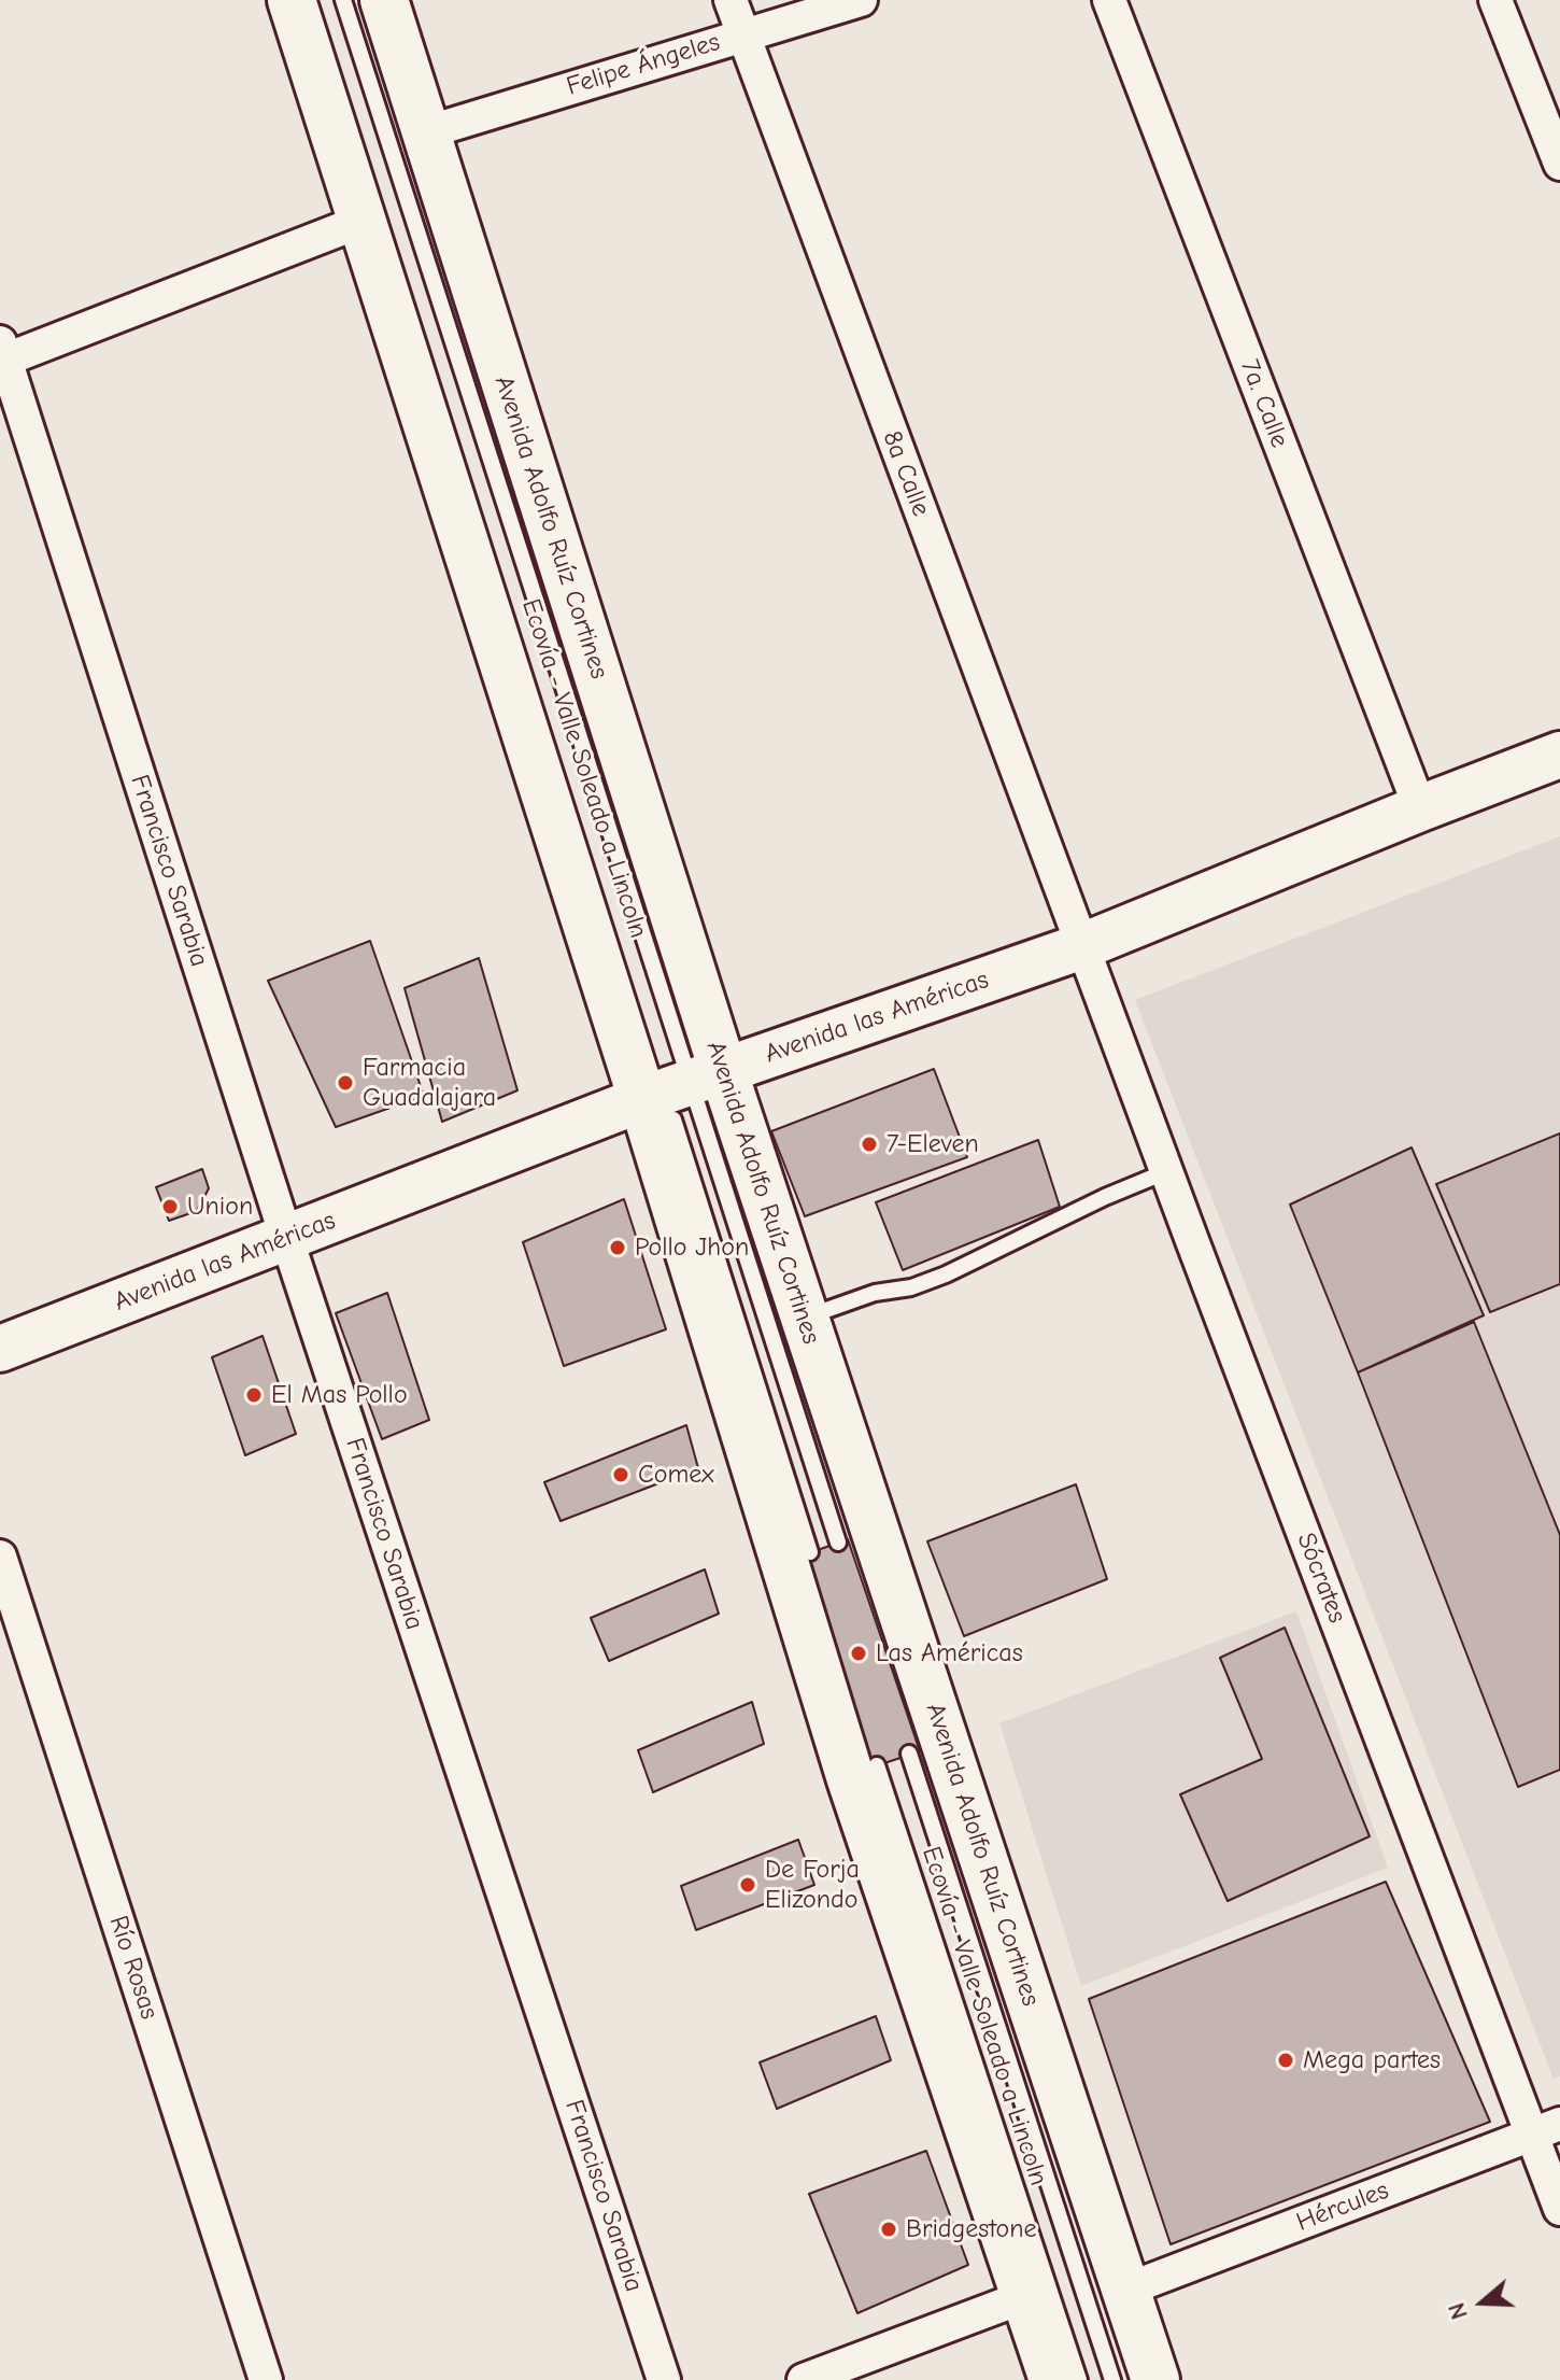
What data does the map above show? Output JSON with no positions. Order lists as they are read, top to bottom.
{
  "streets": {
    "main road": ["Avenida Adolfo Ruíz Cortines", "Avenida las Américas"],
    "street": [
      "Felipe Ángeles",
      "7a. Calle",
      "8a Calle",
      "Francisco Sarabia",
      "Sócrates",
      "Río Rosas",
      "Hércules"
    ],
    "lane": ["Ecovía - Valle Soleado a Lincoln"]
  },
  "crossings": [
    ["Felipe Ángeles", "8a Calle"],
    ["Felipe Ángeles", "Avenida Adolfo Ruíz Cortines"],
    ["7a. Calle", "Avenida las Américas"],
    ["8a Calle", "Avenida las Américas"],
    ["8a Calle", "Sócrates"],
    ["Avenida Adolfo Ruíz Cortines", "Avenida las Américas"],
    ["Avenida Adolfo Ruíz Cortines", "Hércules"],
    ["Francisco Sarabia", "Avenida las Américas"],
    ["Avenida las Américas", "Sócrates"],
    ["Sócrates", "Hércules"]
  ],
  "places": [
    "Farmacia Guadalajara",
    "7-Eleven",
    "Union",
    "Pollo Jhon",
    "El Mas Pollo",
    "Comex",
    "Las Américas",
    "De Forja Elizondo",
    "Mega partes",
    "Bridgestone"
  ],
  "north": "left"
}
